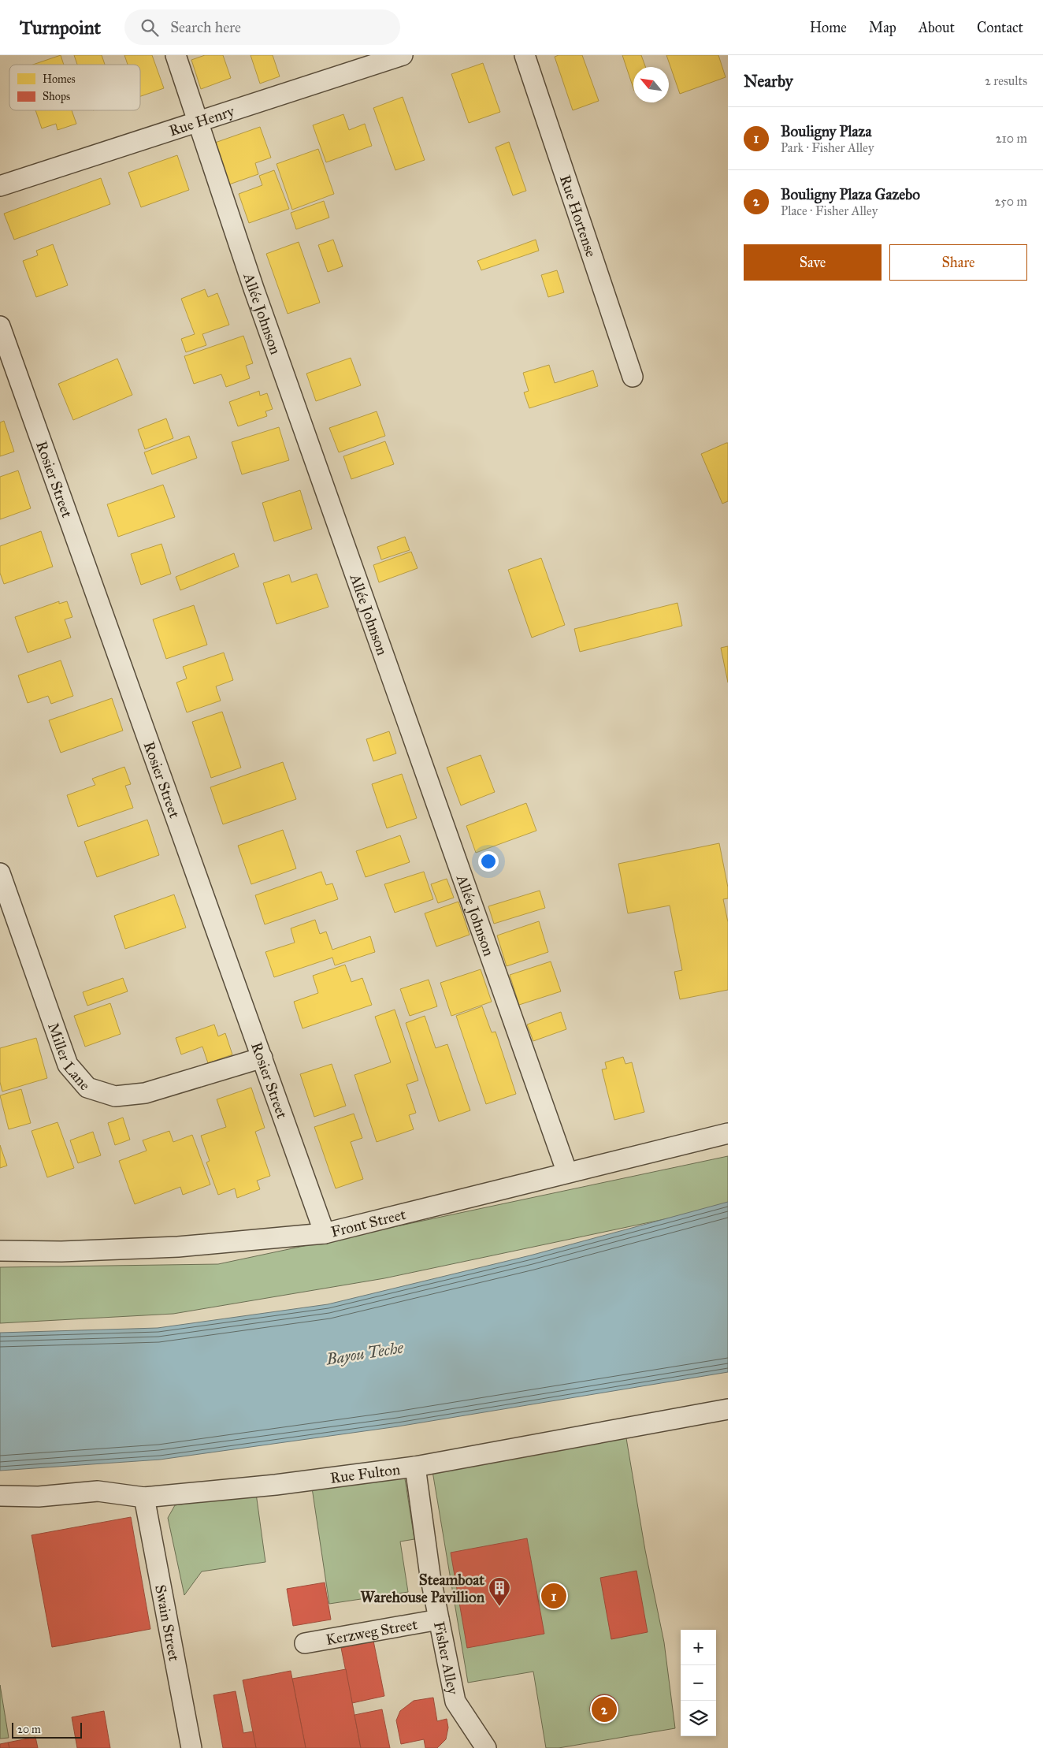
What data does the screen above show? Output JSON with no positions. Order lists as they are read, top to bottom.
{
  "streets": {
    "street": [
      "Rue Henry",
      "Rue Hortense",
      "Allée Johnson",
      "Rosier Street",
      "Miller Lane",
      "Front Street",
      "Rue Fulton",
      "Swain Street",
      "Kerzweg Street",
      "Fisher Alley"
    ]
  },
  "crossings": [
    ["Rue Henry", "Allée Johnson"],
    ["Allée Johnson", "Front Street"],
    ["Rosier Street", "Miller Lane"],
    ["Rosier Street", "Front Street"],
    ["Rue Fulton", "Swain Street"],
    ["Rue Fulton", "Fisher Alley"],
    ["Kerzweg Street", "Fisher Alley"]
  ],
  "water": ["Bayou Teche"],
  "places": {
    "building": ["Steamboat Warehouse Pavillion"]
  },
  "legend": ["Homes", "Shops"],
  "scale_bar": "20 m",
  "north": "top left",
  "page": {
    "header": "Turnpoint",
    "search": "Search here",
    "nav": [
      "Home",
      "Map",
      "About",
      "Contact"
    ],
    "heading": ["Nearby", "2 results"],
    "list": [
      {
        "mark": "1",
        "name": "Bouligny Plaza",
        "note": "Park · Fisher Alley",
        "value": "210 m"
      },
      {
        "mark": "2",
        "name": "Bouligny Plaza Gazebo",
        "note": "Place · Fisher Alley",
        "value": "250 m"
      }
    ],
    "buttons": ["Save", "Share"],
    "pins": ["1", "2"],
    "map_buttons": ["+", "−"],
    "scale": "20 m"
  }
}
